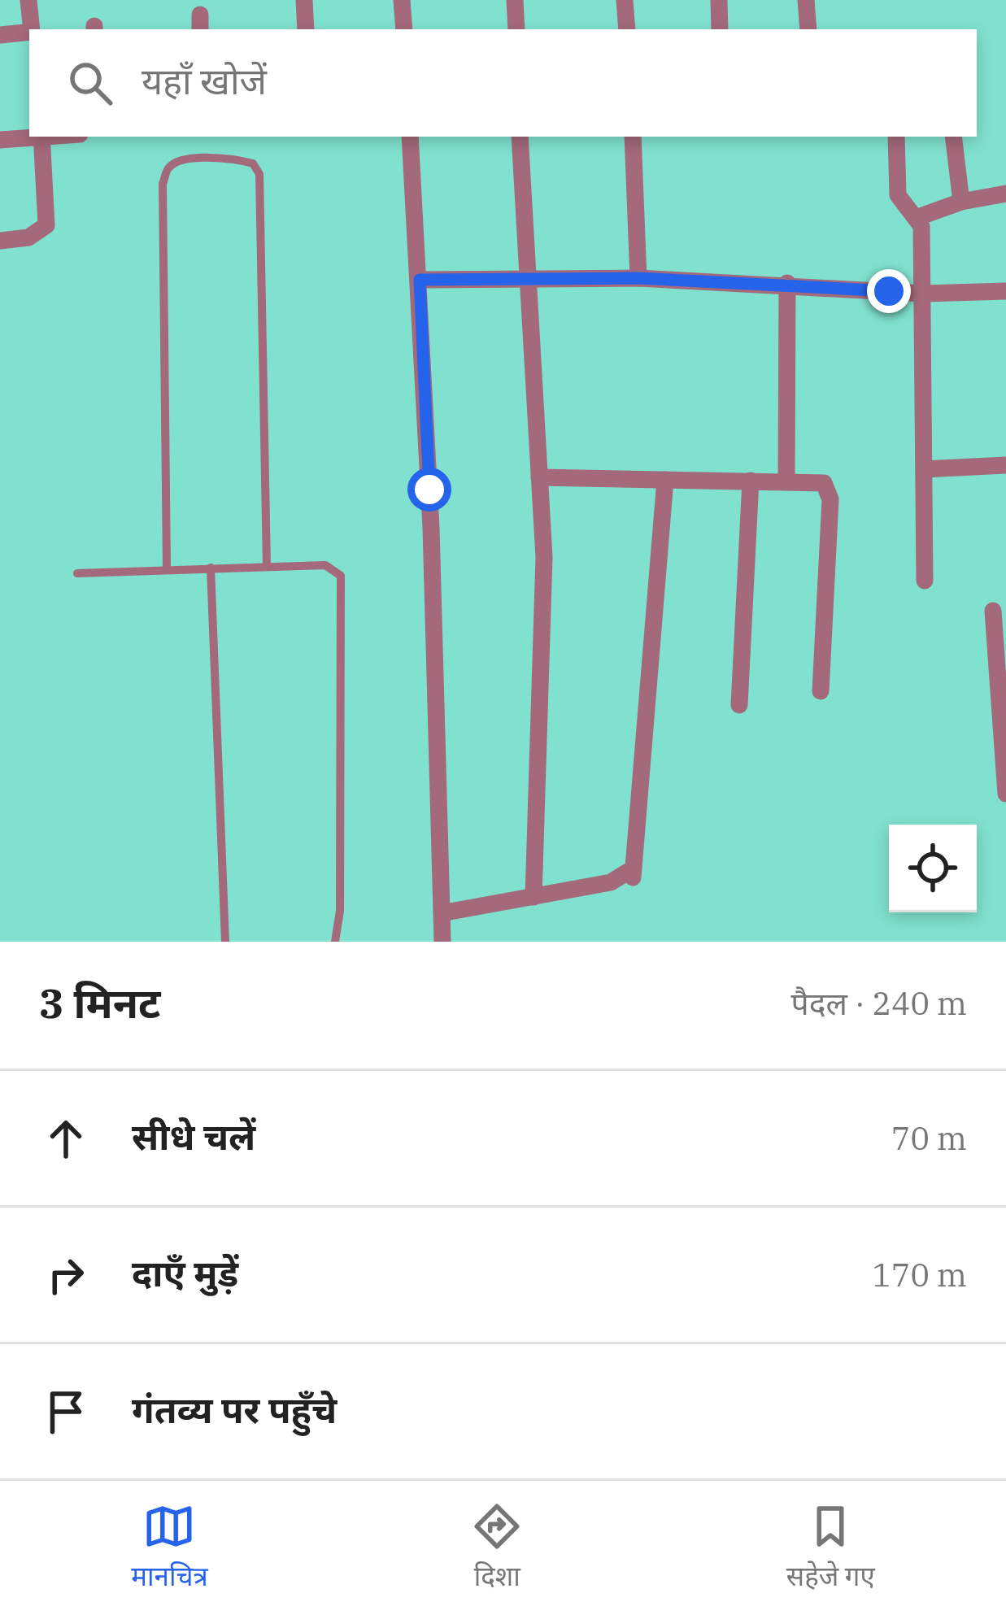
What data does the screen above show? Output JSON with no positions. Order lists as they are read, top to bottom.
{
  "page": {
    "search": "यहाँ खोजें",
    "heading": ["3 मिनट", "पैदल · 240 m"],
    "list": [
      ["सीधे चलें", "70 m"],
      ["दाएँ मुड़ें", "170 m"],
      "गंतव्य पर पहुँचे"
    ],
    "nav": ["मानचित्र", "दिशा", "सहेजे गए"]
  }
}
